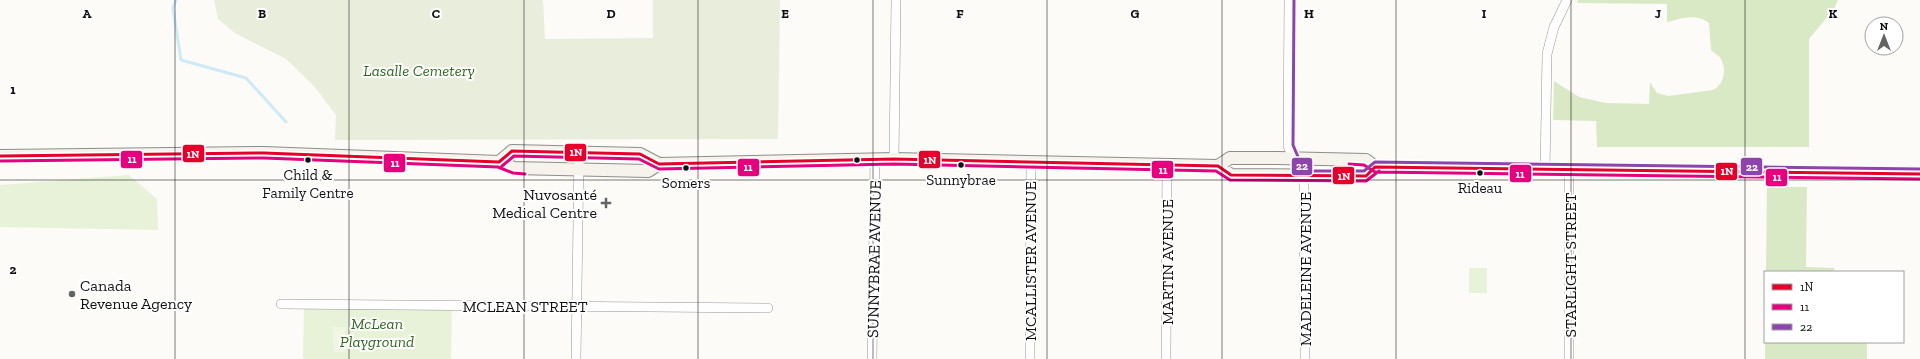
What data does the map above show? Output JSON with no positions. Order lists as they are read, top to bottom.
{
  "streets": {
    "street": [
      "SUNNYBRAE AVENUE",
      "MCALLISTER AVENUE",
      "MARTIN AVENUE",
      "STARLIGHT STREET",
      "MADELEINE AVENUE",
      "MCLEAN STREET"
    ]
  },
  "parks": ["Lasalle Cemetery", "McLean Playground"],
  "places": {
    "other": [
      "Child & Family Centre",
      "Sunnybrae",
      "Somers",
      "Rideau",
      "Canada Revenue Agency"
    ],
    "health": ["Nuvosanté Medical Centre"]
  },
  "lines": ["transit line 22", "transit line 1N", "transit line 11"],
  "legend": ["1N", "11", "22"],
  "north": "top",
  "grid": {
    "columns": [
      "A",
      "B",
      "C",
      "D",
      "E",
      "F",
      "G",
      "H",
      "I",
      "J",
      "K"
    ],
    "rows": ["1", "2"]
  }
}
